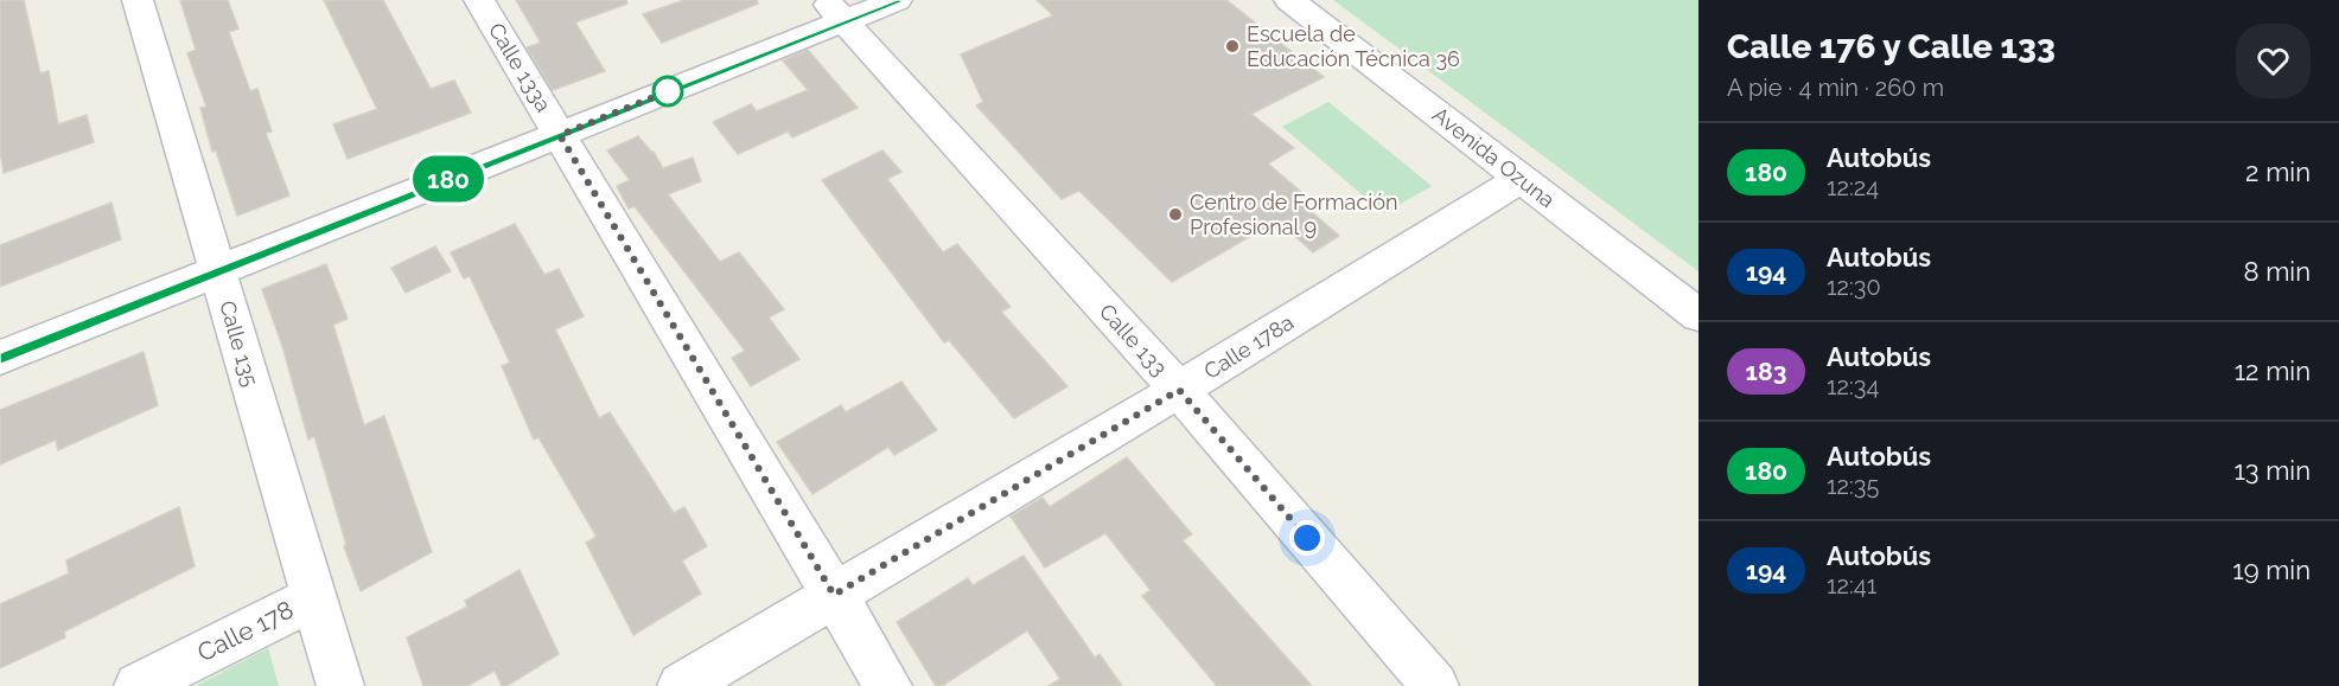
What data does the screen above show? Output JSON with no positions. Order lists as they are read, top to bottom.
{
  "streets": {
    "street": [
      "Calle 133a",
      "Avenida Ozuna",
      "Calle 133",
      "Calle 135",
      "Calle 178a",
      "Calle 178"
    ]
  },
  "crossings": [
    ["Calle 133a", "Calle 178a"],
    ["Avenida Ozuna", "Calle 178a"],
    ["Calle 133", "Calle 178a"],
    ["Calle 135", "Calle 178"]
  ],
  "places": ["Escuela de Educación Técnica 36", "Centro de Formación Profesional 9"],
  "lines": ["bus line 180"],
  "page": {
    "on_map": "180",
    "heading": ["Calle 176 y Calle 133", "A pie · 4 min · 260 m"],
    "list": [
      {
        "mark": "180",
        "name": "Autobús",
        "note": "12:24",
        "value": "2 min"
      },
      {
        "mark": "194",
        "name": "Autobús",
        "note": "12:30",
        "value": "8 min"
      },
      {
        "mark": "183",
        "name": "Autobús",
        "note": "12:34",
        "value": "12 min"
      },
      {
        "mark": "180",
        "name": "Autobús",
        "note": "12:35",
        "value": "13 min"
      },
      {
        "mark": "194",
        "name": "Autobús",
        "note": "12:41",
        "value": "19 min"
      }
    ]
  }
}
